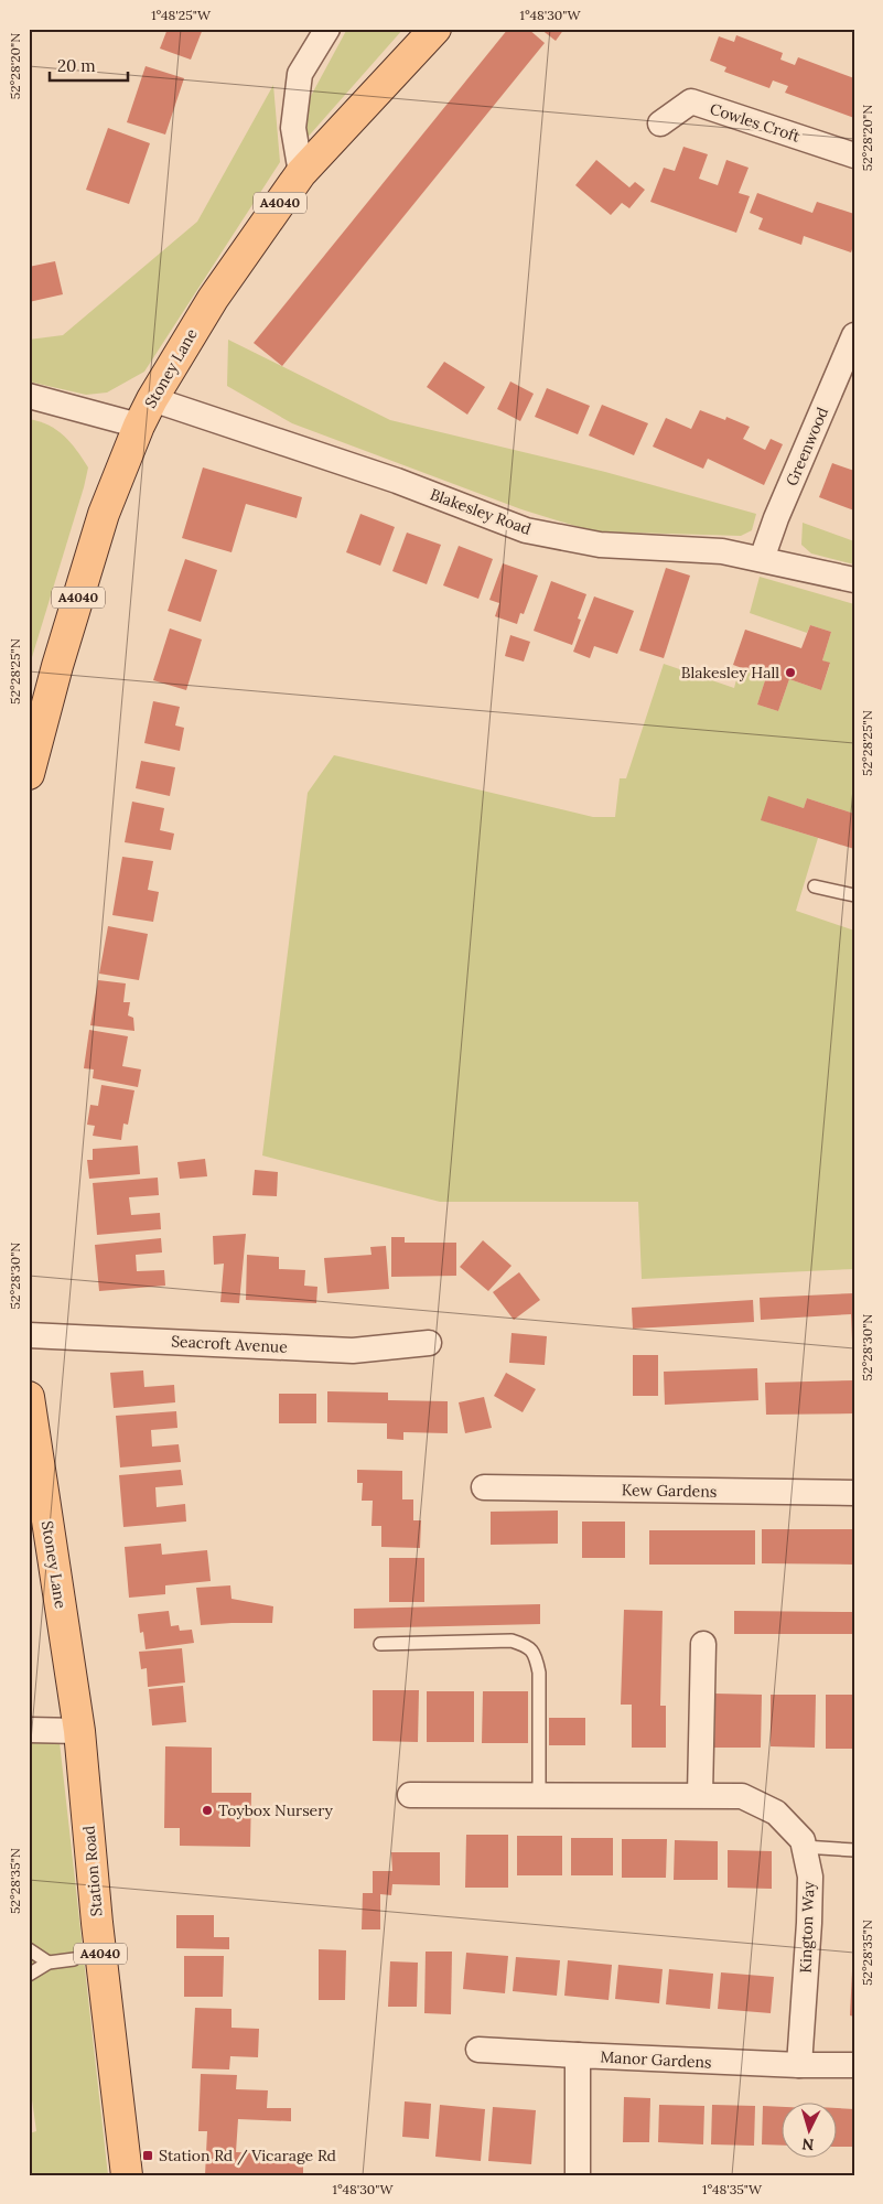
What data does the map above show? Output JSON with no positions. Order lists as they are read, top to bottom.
{
  "streets": {
    "main road": ["A4040", "Stoney Lane", "Station Road"],
    "street": [
      "Cowles Croft",
      "Greenwood",
      "Blakesley Road",
      "Seacroft Avenue",
      "Kew Gardens",
      "Kington Way",
      "Manor Gardens"
    ]
  },
  "crossings": [
    ["Stoney Lane", "Blakesley Road"],
    ["Stoney Lane", "Station Road"],
    ["Greenwood", "Blakesley Road"],
    ["Kington Way", "Manor Gardens"]
  ],
  "places": {
    "other": ["Blakesley Hall", "Toybox Nursery"],
    "transit": ["Station Rd / Vicarage Rd"]
  },
  "scale_bar": "20 m",
  "north": "bottom",
  "coordinates": [
    "1°48'25\"W",
    "1°48'30\"W",
    "52°28'20\"N",
    "52°28'25\"N",
    "52°28'30\"N",
    "52°28'35\"N",
    "1°48'35\"W"
  ]
}
